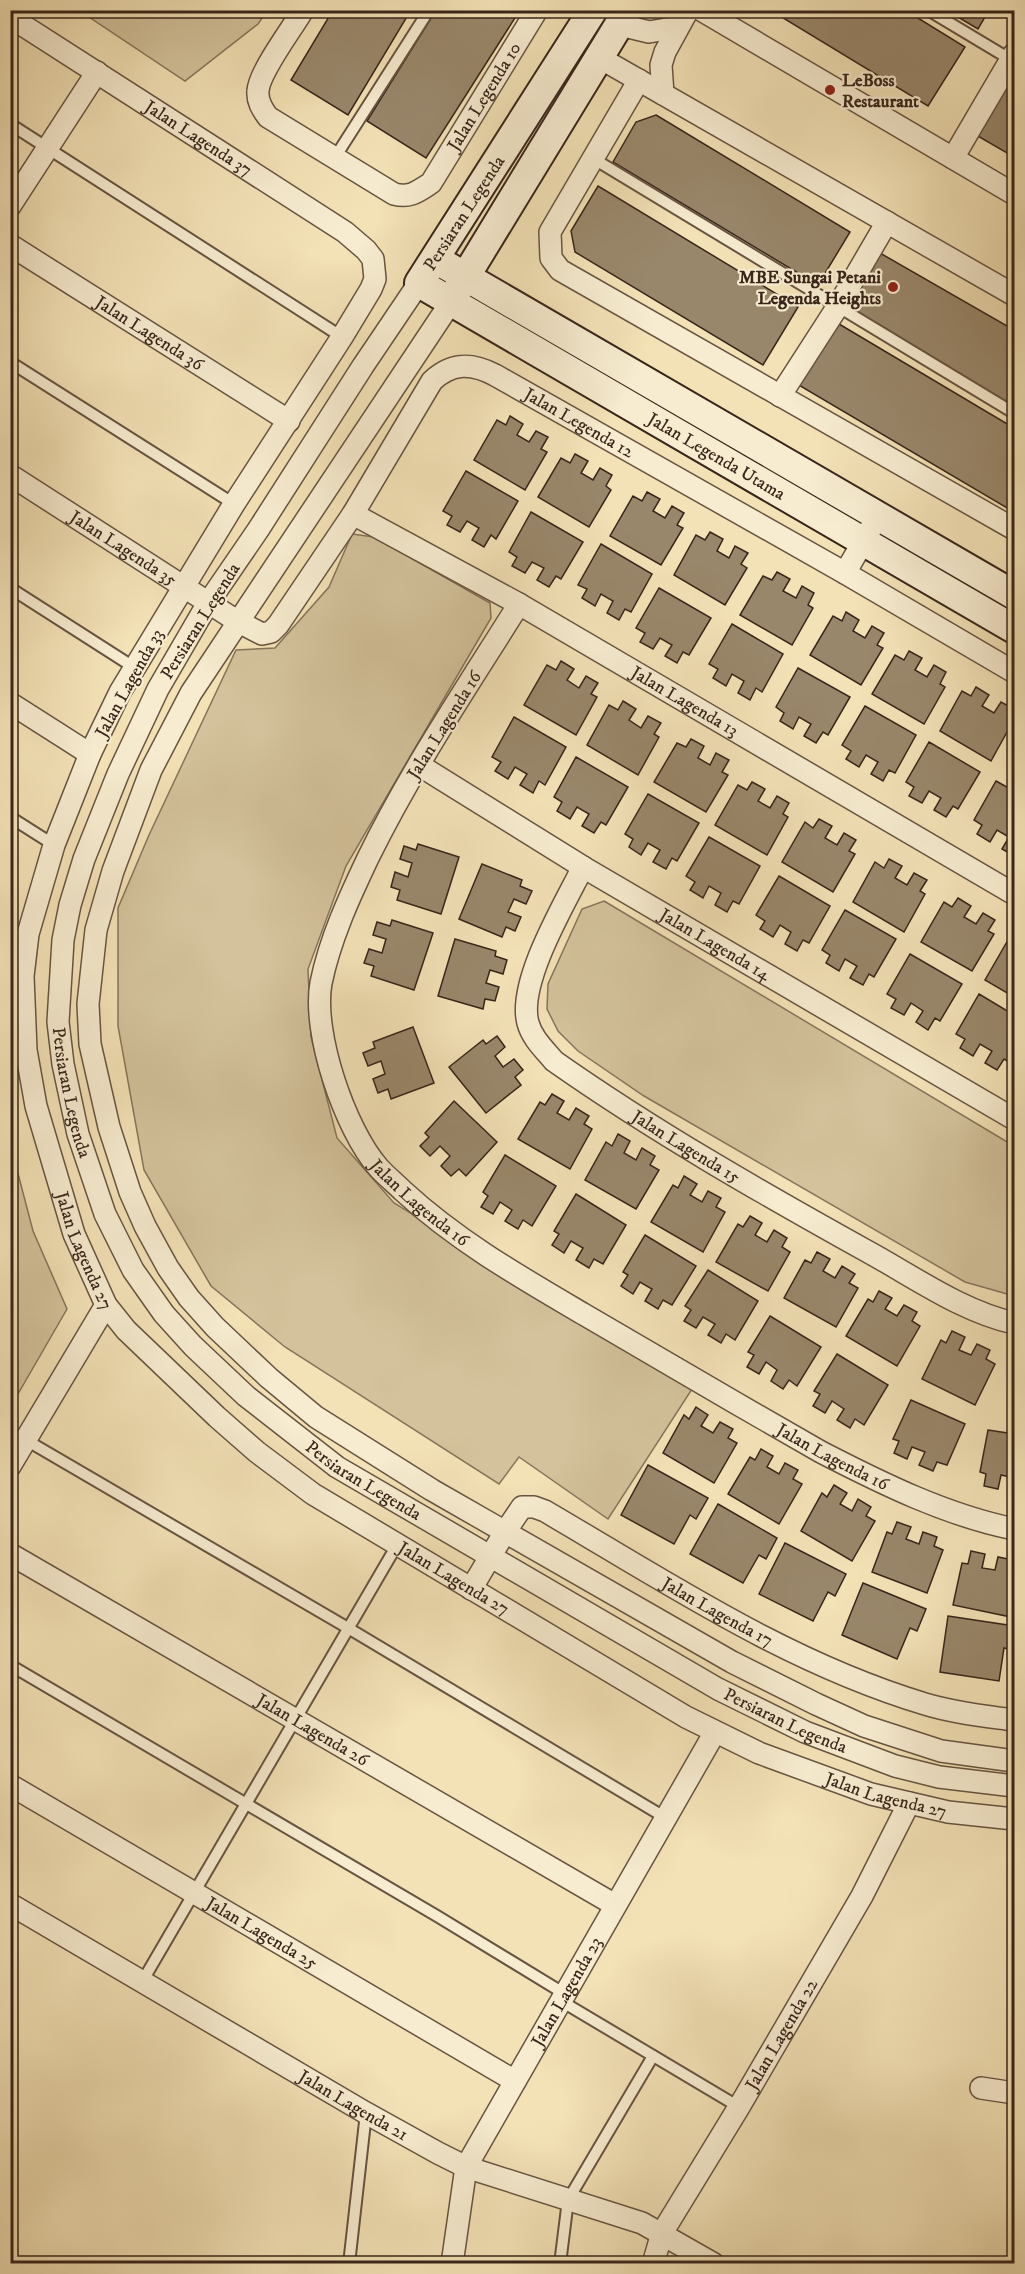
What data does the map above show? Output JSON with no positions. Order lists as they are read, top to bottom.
{
  "streets": {
    "street": [
      "Jalan Legenda 10",
      "Jalan Lagenda 37",
      "Persiaran Legenda",
      "Jalan Lagenda 36",
      "Jalan Legenda 12",
      "Jalan Legenda Utama",
      "Jalan Lagenda 35",
      "Jalan Lagenda 33",
      "Jalan Lagenda 13",
      "Jalan Lagenda 16",
      "Jalan Lagenda 14",
      "Jalan Lagenda 15",
      "Jalan Lagenda 27",
      "Jalan Lagenda 17",
      "Jalan Lagenda 26",
      "Jalan Lagenda 25",
      "Jalan Lagenda 23",
      "Jalan Lagenda 22",
      "Jalan Lagenda 21"
    ]
  },
  "crossings": [
    ["Jalan Lagenda 37", "Jalan Lagenda 33"],
    ["Persiaran Legenda", "Jalan Legenda 12"],
    ["Persiaran Legenda", "Jalan Legenda Utama"],
    ["Persiaran Legenda", "Jalan Lagenda 35"],
    ["Persiaran Legenda", "Jalan Lagenda 17"],
    ["Jalan Lagenda 36", "Jalan Lagenda 33"],
    ["Jalan Legenda 12", "Jalan Lagenda 35"],
    ["Jalan Legenda 12", "Jalan Lagenda 13"],
    ["Jalan Lagenda 35", "Jalan Lagenda 33"],
    ["Jalan Lagenda 33", "Jalan Lagenda 27"],
    ["Jalan Lagenda 13", "Jalan Lagenda 16"],
    ["Jalan Lagenda 16", "Jalan Lagenda 14"],
    ["Jalan Lagenda 14", "Jalan Lagenda 15"],
    ["Jalan Lagenda 27", "Jalan Lagenda 17"],
    ["Jalan Lagenda 27", "Jalan Lagenda 23"],
    ["Jalan Lagenda 27", "Jalan Lagenda 22"],
    ["Jalan Lagenda 26", "Jalan Lagenda 23"],
    ["Jalan Lagenda 25", "Jalan Lagenda 23"],
    ["Jalan Lagenda 23", "Jalan Lagenda 21"],
    ["Jalan Lagenda 22", "Jalan Lagenda 21"]
  ],
  "places": ["LeBoss Restaurant", "MBE Sungai Petani Legenda Heights"]
}
